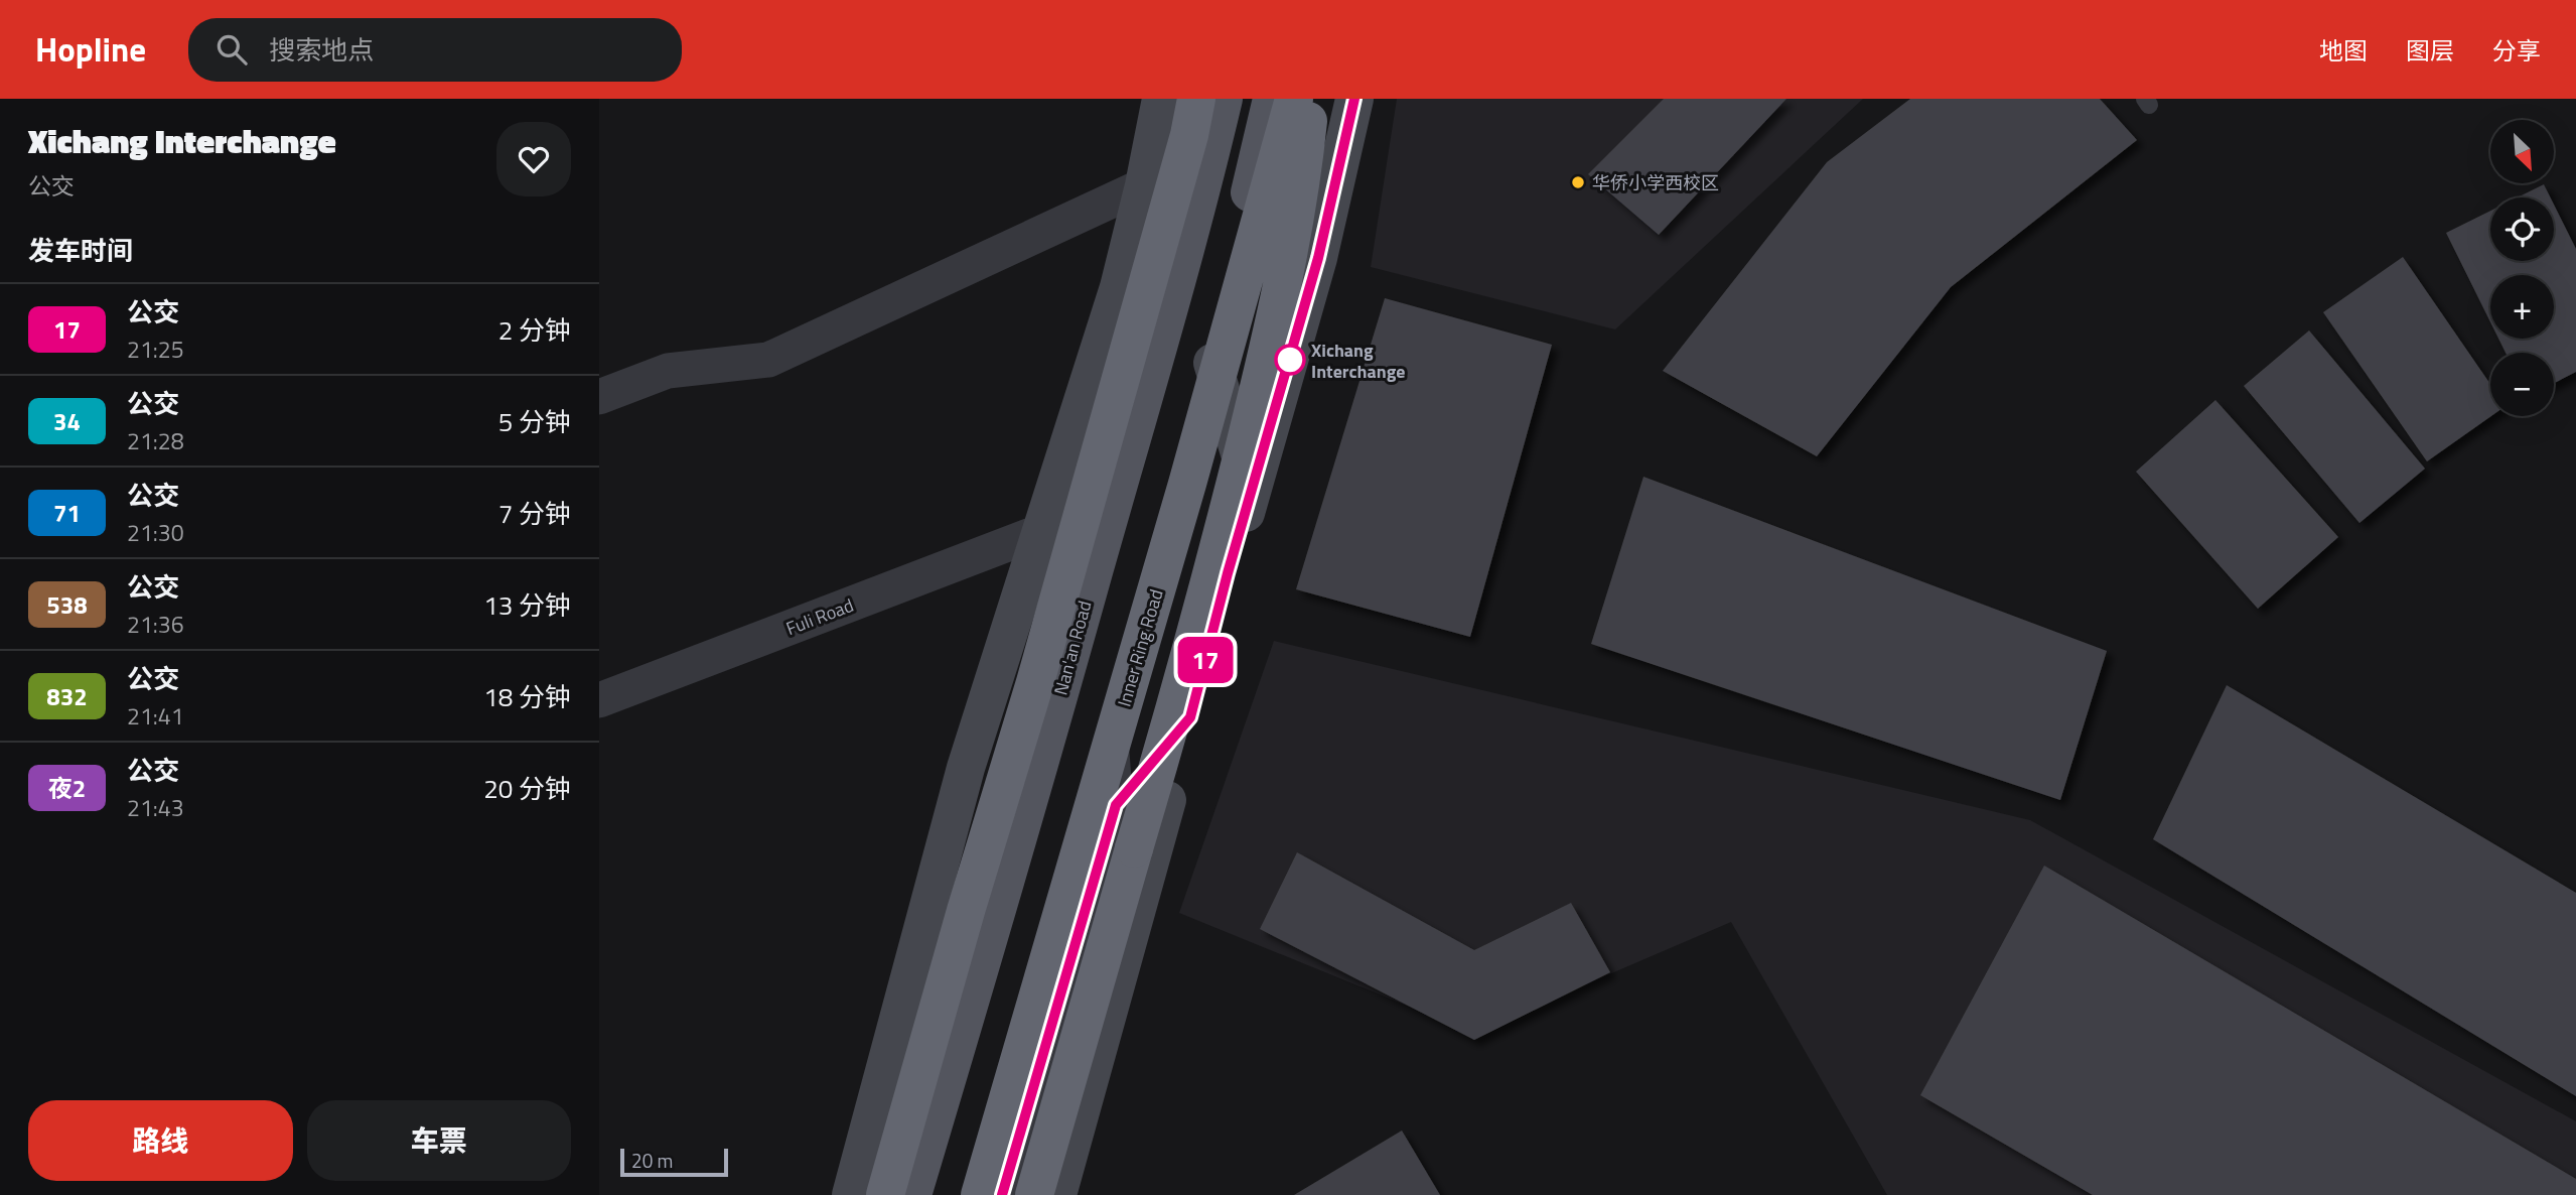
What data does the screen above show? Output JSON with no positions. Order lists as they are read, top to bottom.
{
  "streets": {
    "highway": ["Inner Ring Road"],
    "main road": ["Nan'an Road"],
    "street": ["Fuli Road"]
  },
  "places": ["华侨小学西校区", "Xichang Interchange"],
  "lines": ["bus line 17"],
  "scale_bar": "20 m",
  "north": "bottom right",
  "page": {
    "header": "Hopline",
    "search": "搜索地点",
    "nav": ["地图", "图层", "分享"],
    "heading": [
      ["Xichang Interchange", "公交"],
      "发车时间"
    ],
    "on_map": "17",
    "map_buttons": ["+", "−"],
    "list": [
      {
        "mark": "17",
        "name": "公交",
        "note": "21:25",
        "value": "2 分钟"
      },
      {
        "mark": "34",
        "name": "公交",
        "note": "21:28",
        "value": "5 分钟"
      },
      {
        "mark": "71",
        "name": "公交",
        "note": "21:30",
        "value": "7 分钟"
      },
      {
        "mark": "538",
        "name": "公交",
        "note": "21:36",
        "value": "13 分钟"
      },
      {
        "mark": "832",
        "name": "公交",
        "note": "21:41",
        "value": "18 分钟"
      },
      {
        "mark": "夜2",
        "name": "公交",
        "note": "21:43",
        "value": "20 分钟"
      }
    ],
    "buttons": ["路线", "车票"],
    "scale": "20 m"
  }
}
